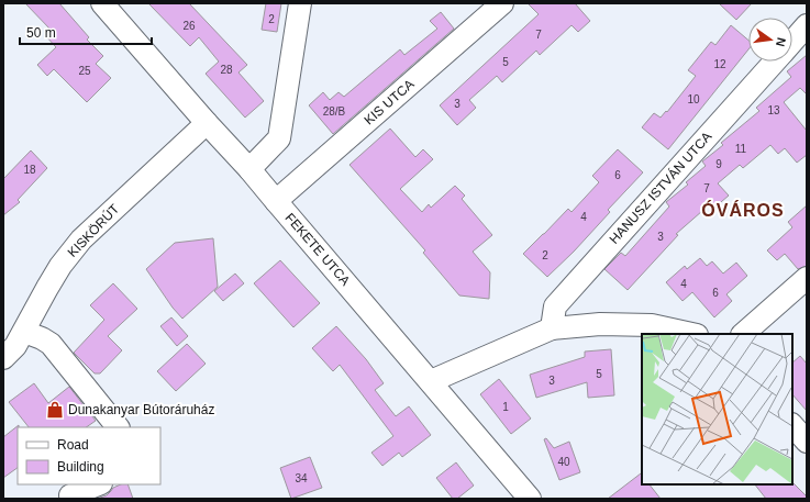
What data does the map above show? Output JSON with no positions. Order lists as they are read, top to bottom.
{
  "streets": {
    "street": [
      "KIS UTCA",
      "HANUSZ ISTVÁN UTCA",
      "KISKÖRÚT",
      "FEKETE UTCA"
    ]
  },
  "crossings": [
    ["KIS UTCA", "FEKETE UTCA"],
    ["KISKÖRÚT", "FEKETE UTCA"]
  ],
  "districts": ["ÓVÁROS"],
  "places": {
    "shop": ["Dunakanyar Bútoráruház"]
  },
  "house_numbers": [
    "2",
    "26",
    "7",
    "5",
    "12",
    "28",
    "25",
    "10",
    "3",
    "13",
    "28/B",
    "11",
    "9",
    "18",
    "6",
    "7",
    "4",
    "3",
    "2",
    "4",
    "6",
    "5",
    "3",
    "1",
    "40",
    "34"
  ],
  "legend": ["Road", "Building"],
  "scale_bar": "50 m",
  "north": "right"
}
